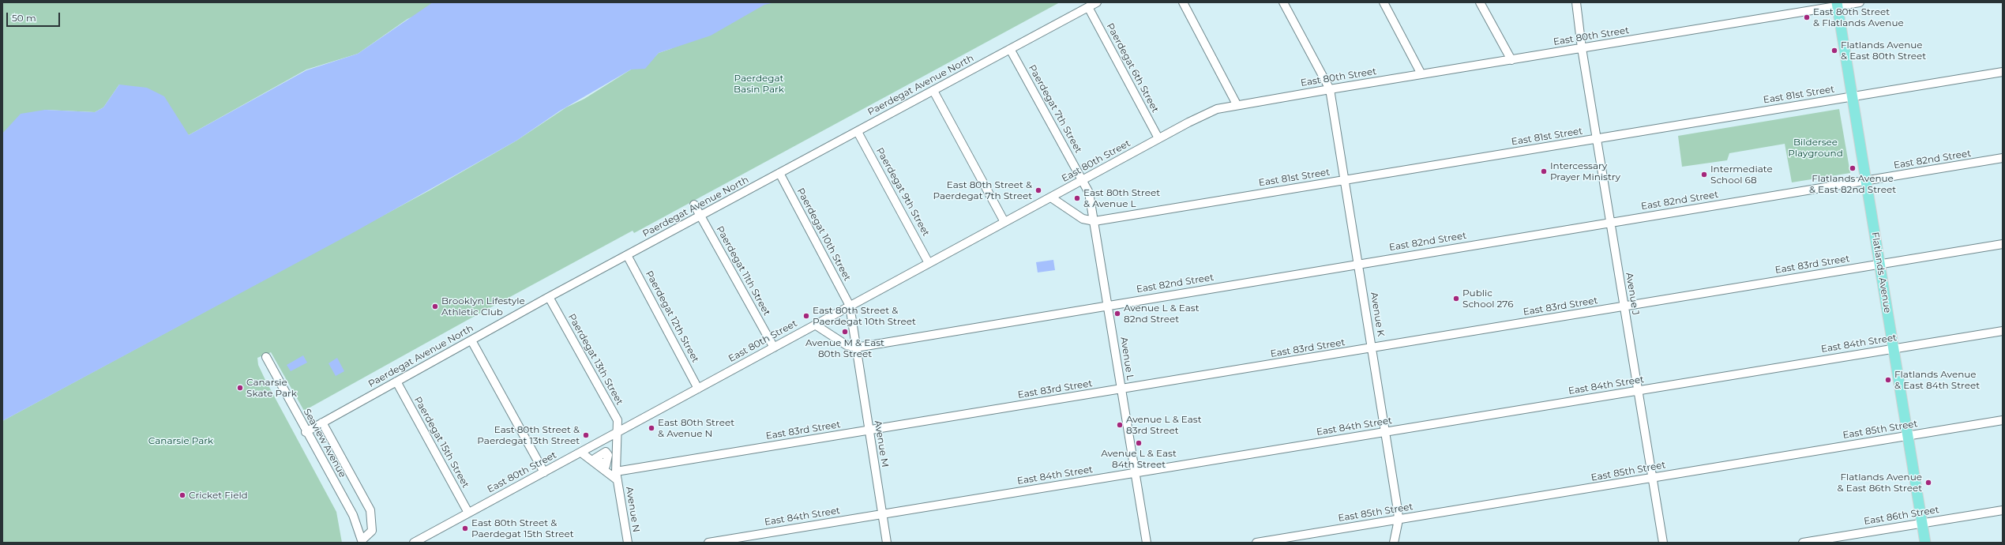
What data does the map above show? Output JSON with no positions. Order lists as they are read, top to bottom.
{
  "streets": {
    "main road": ["Flatlands Avenue"],
    "street": [
      "East 80th Street",
      "Paerdegat 6th Street",
      "Paerdegat Avenue North",
      "East 81st Street",
      "Paerdegat 7th Street",
      "East 82nd Street",
      "Paerdegat 9th Street",
      "Paerdegat 10th Street",
      "East 83rd Street",
      "Paerdegat 11th Street",
      "Avenue J",
      "Avenue K",
      "Paerdegat 12th Street",
      "East 84th Street",
      "Avenue L",
      "Paerdegat 13th Street",
      "East 85th Street",
      "Paerdegat 15th Street",
      "Seaview Avenue",
      "Avenue M",
      "Avenue N",
      "East 86th Street"
    ]
  },
  "crossings": [
    ["East 80th Street", "Paerdegat 6th Street"],
    ["East 80th Street", "Paerdegat 7th Street"],
    ["East 80th Street", "Paerdegat 9th Street"],
    ["East 80th Street", "Paerdegat 10th Street"],
    ["East 80th Street", "Paerdegat 11th Street"],
    ["East 80th Street", "Flatlands Avenue"],
    ["East 80th Street", "Avenue J"],
    ["East 80th Street", "Avenue K"],
    ["East 80th Street", "Paerdegat 12th Street"],
    ["East 80th Street", "Avenue L"],
    ["East 80th Street", "Paerdegat 13th Street"],
    ["East 80th Street", "Paerdegat 15th Street"],
    ["East 80th Street", "Avenue M"],
    ["East 80th Street", "Avenue N"],
    ["Paerdegat 6th Street", "Paerdegat Avenue North"],
    ["Paerdegat Avenue North", "Paerdegat 7th Street"],
    ["Paerdegat Avenue North", "Paerdegat 9th Street"],
    ["Paerdegat Avenue North", "Paerdegat 10th Street"],
    ["Paerdegat Avenue North", "Paerdegat 11th Street"],
    ["Paerdegat Avenue North", "Paerdegat 12th Street"],
    ["Paerdegat Avenue North", "Paerdegat 13th Street"],
    ["Paerdegat Avenue North", "Paerdegat 15th Street"],
    ["Paerdegat Avenue North", "Seaview Avenue"],
    ["East 81st Street", "Flatlands Avenue"],
    ["East 81st Street", "Avenue J"],
    ["East 81st Street", "Avenue K"],
    ["East 81st Street", "Avenue L"],
    ["Paerdegat 7th Street", "Avenue L"],
    ["East 82nd Street", "Flatlands Avenue"],
    ["East 82nd Street", "Avenue J"],
    ["East 82nd Street", "Avenue K"],
    ["East 82nd Street", "Avenue L"],
    ["East 82nd Street", "Avenue M"],
    ["Paerdegat 10th Street", "Avenue M"],
    ["East 83rd Street", "Flatlands Avenue"],
    ["East 83rd Street", "Avenue J"],
    ["East 83rd Street", "Avenue K"],
    ["East 83rd Street", "Avenue L"],
    ["East 83rd Street", "Avenue M"],
    ["East 83rd Street", "Avenue N"],
    ["Flatlands Avenue", "East 84th Street"],
    ["Flatlands Avenue", "East 85th Street"],
    ["Flatlands Avenue", "East 86th Street"],
    ["Avenue J", "East 84th Street"],
    ["Avenue J", "East 85th Street"],
    ["Avenue K", "East 84th Street"],
    ["Avenue K", "East 85th Street"],
    ["East 84th Street", "Avenue L"],
    ["East 84th Street", "Avenue M"],
    ["Paerdegat 13th Street", "Avenue N"]
  ],
  "parks": ["Paerdegat Basin Park", "Bildersee Playground", "Canarsie Park"],
  "places": [
    "East 80th Street & Flatlands Avenue",
    "Flatlands Avenue & East 80th Street",
    "Flatlands Avenue & East 82nd Street",
    "Intercessary Prayer Ministry",
    "Intermediate School 68",
    "East 80th Street & Paerdegat 7th Street",
    "East 80th Street & Avenue L",
    "Public School 276",
    "Brooklyn Lifestyle Athletic Club",
    "Avenue L & East 82nd Street",
    "East 80th Street & Paerdegat 10th Street",
    "Avenue M & East 80th Street",
    "Flatlands Avenue & East 84th Street",
    "Canarsie Skate Park",
    "Avenue L & East 83rd Street",
    "East 80th Street & Avenue N",
    "East 80th Street & Paerdegat 13th Street",
    "Avenue L & East 84th Street",
    "Flatlands Avenue & East 86th Street",
    "Cricket Field",
    "East 80th Street & Paerdegat 15th Street"
  ],
  "scale_bar": "50 m"
}
